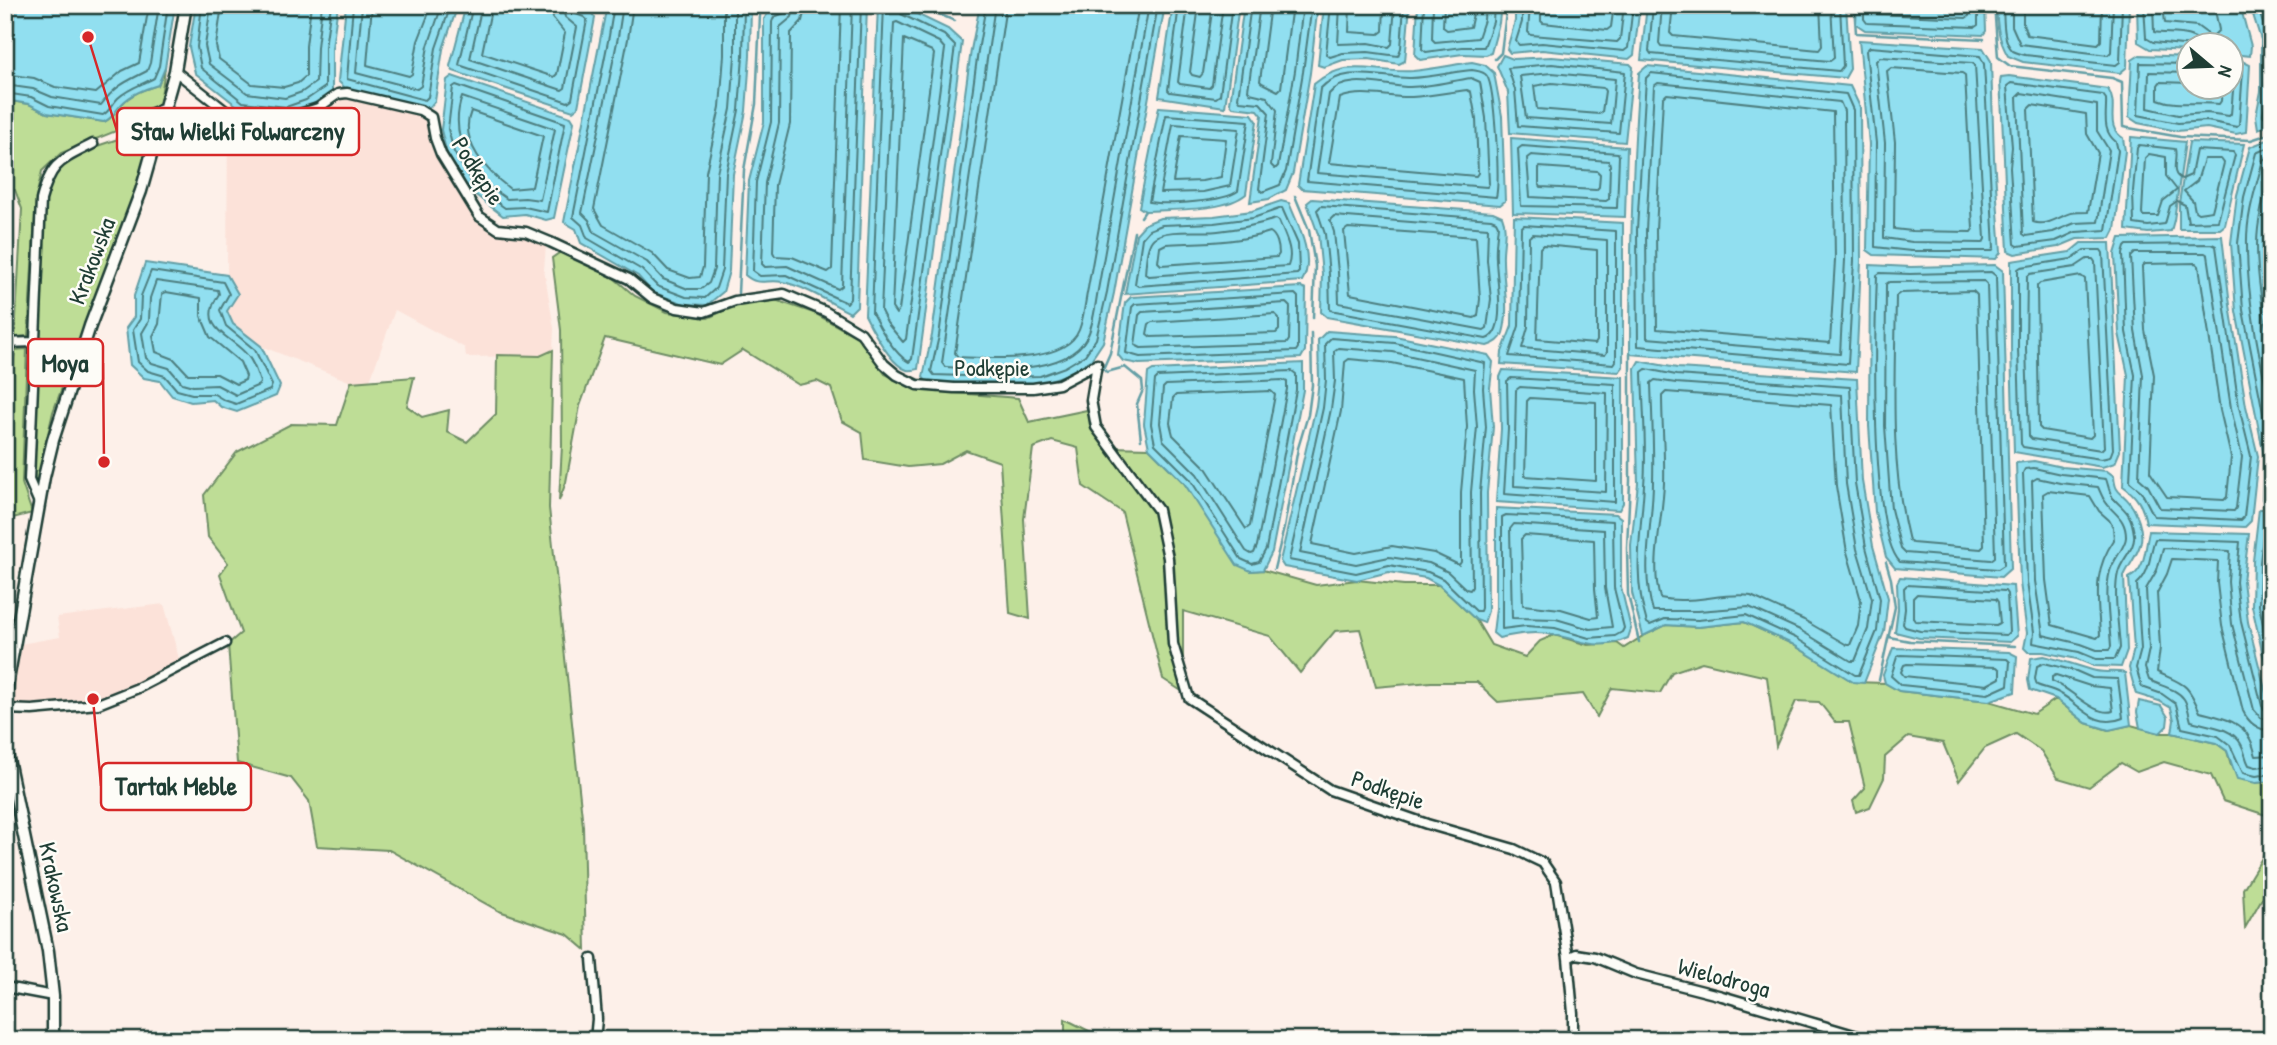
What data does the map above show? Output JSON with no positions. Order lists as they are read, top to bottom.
{
  "streets": {
    "street": ["Podkępie", "Krakowska", "Wielodroga"]
  },
  "crossings": [
    ["Podkępie", "Krakowska"],
    ["Podkępie", "Wielodroga"]
  ],
  "places": ["Staw Wielki Folwarczny", "Moya", "Tartak Meble"],
  "north": "right"
}
